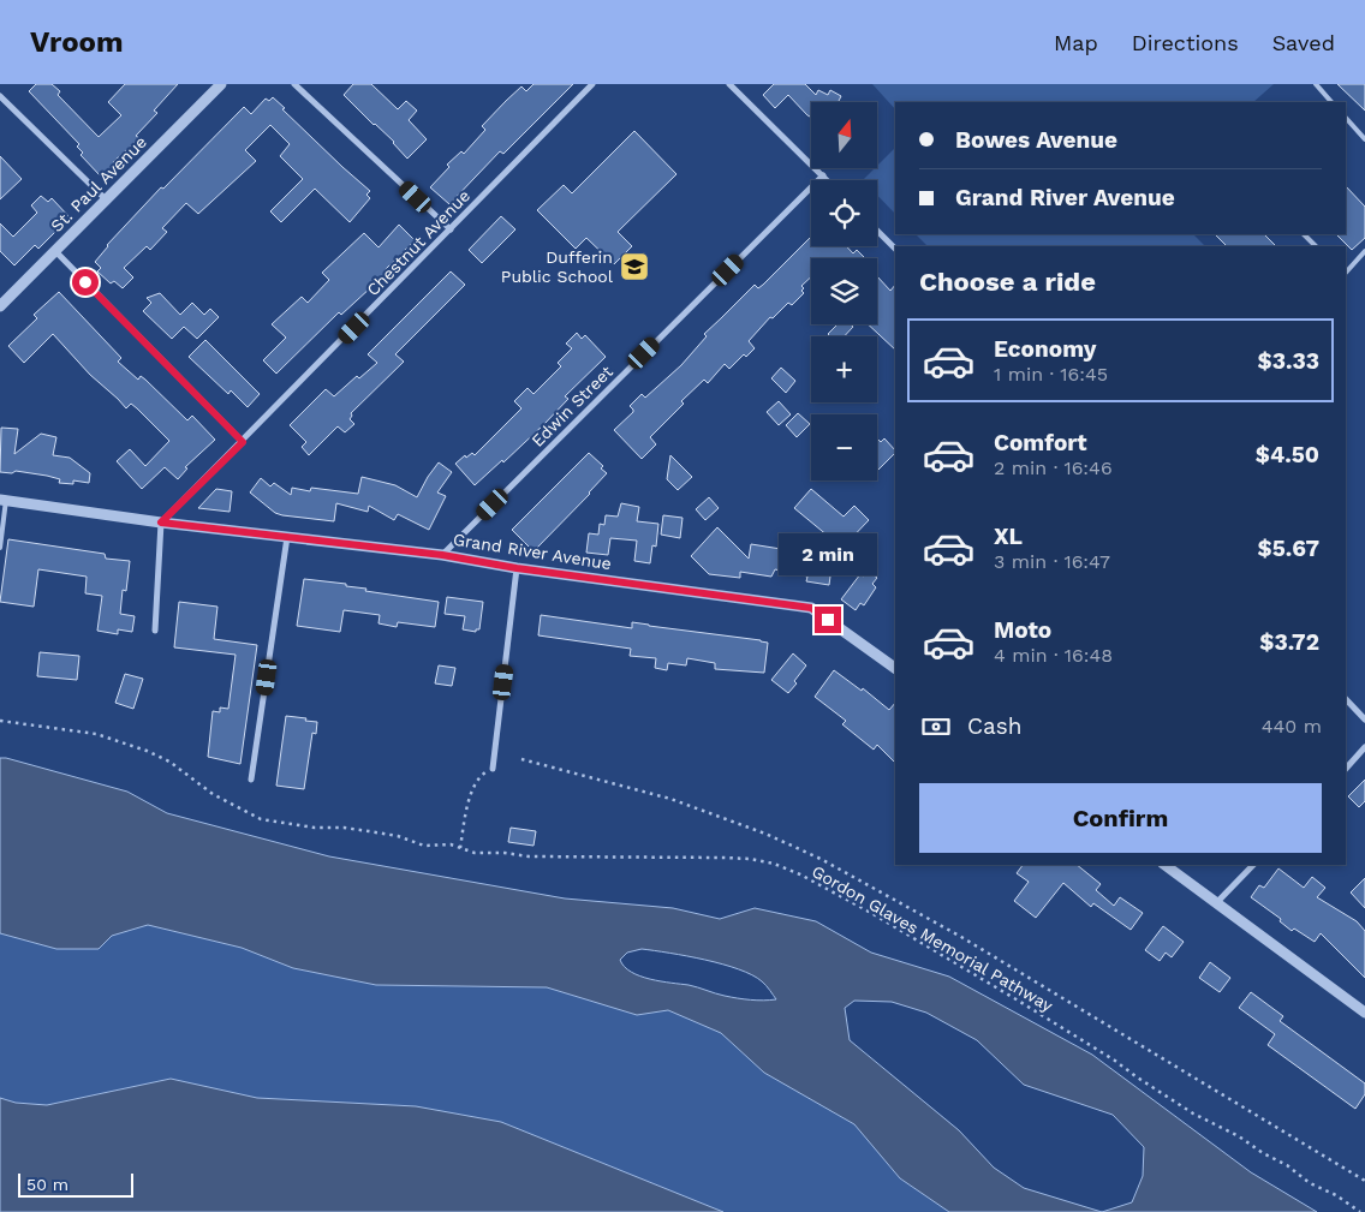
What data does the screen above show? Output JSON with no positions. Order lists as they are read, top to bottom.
{
  "streets": {
    "street": [
      "St. Paul Avenue",
      "Chestnut Avenue",
      "Edwin Street",
      "Grand River Avenue"
    ],
    "path": ["Gordon Glaves Memorial Pathway"]
  },
  "crossings": [
    ["Chestnut Avenue", "Grand River Avenue"],
    ["Edwin Street", "Grand River Avenue"]
  ],
  "places": {
    "school or university": ["Dufferin Public School"]
  },
  "scale_bar": "50 m",
  "north": "top",
  "page": {
    "header": "Vroom",
    "nav": ["Map", "Directions", "Saved"],
    "map_buttons": ["+", "−"],
    "banner": ["Bowes Avenue", "Grand River Avenue"],
    "heading": "Choose a ride",
    "list": [
      {
        "name": "Economy",
        "note": "1 min · 16:45",
        "value": "$3.33"
      },
      {
        "name": "Comfort",
        "note": "2 min · 16:46",
        "value": "$4.50"
      },
      {
        "name": "XL",
        "note": "3 min · 16:47",
        "value": "$5.67"
      },
      {
        "name": "Moto",
        "note": "4 min · 16:48",
        "value": "$3.72"
      }
    ],
    "bubble": "2 min",
    "pay": ["Cash", "440 m"],
    "buttons": "Confirm",
    "scale": "50 m"
  }
}
